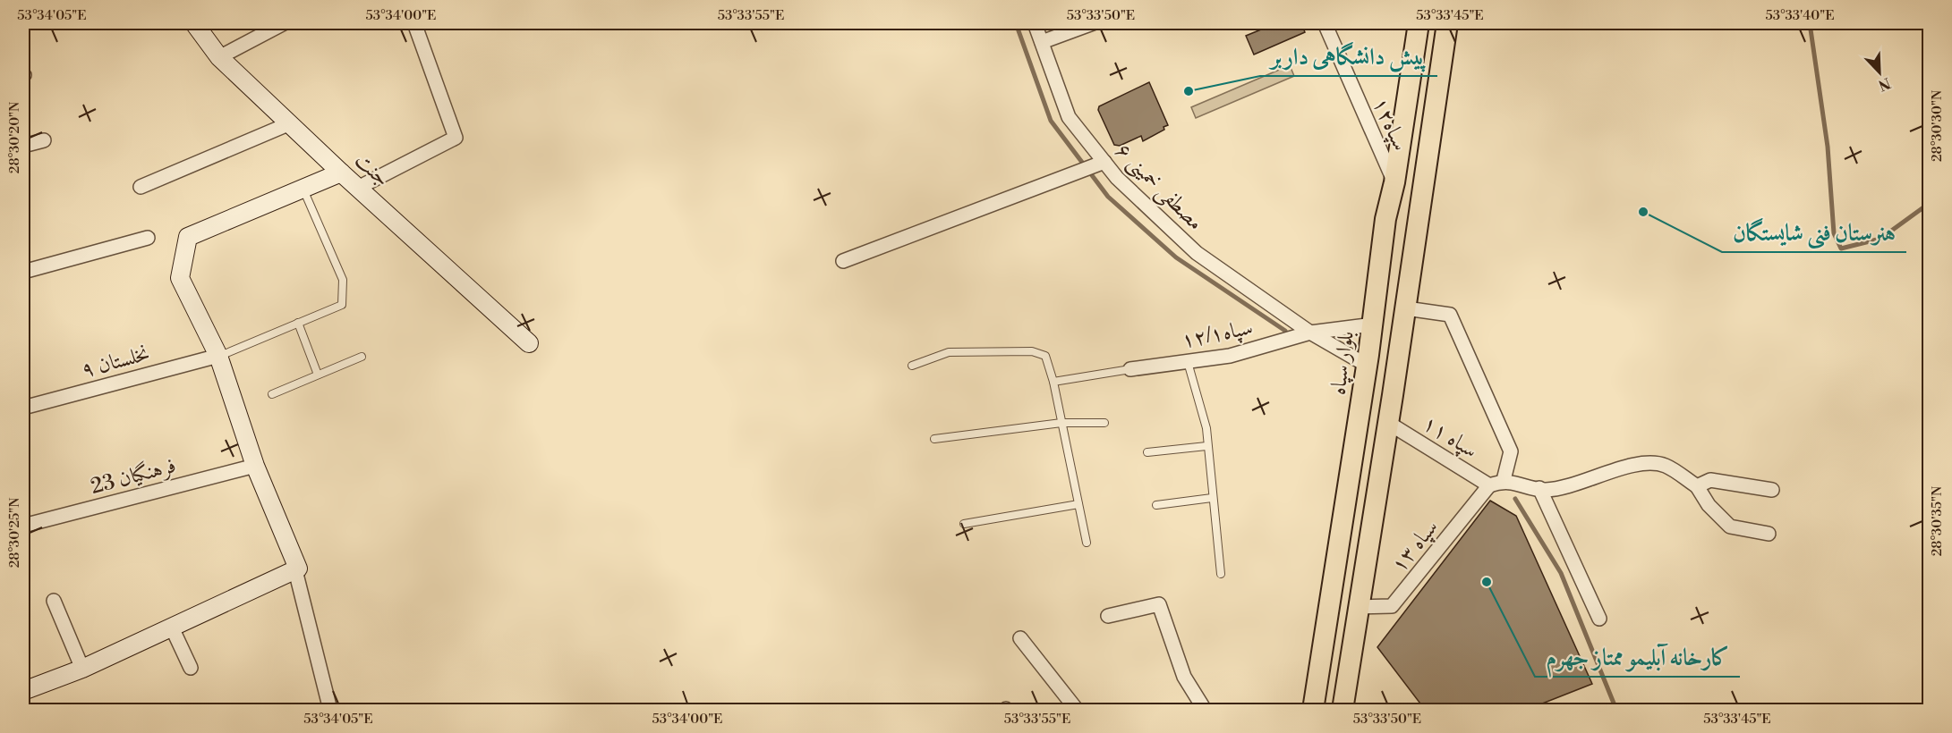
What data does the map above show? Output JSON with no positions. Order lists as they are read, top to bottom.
{
  "streets": {
    "main road": ["بلوار سپاه"],
    "street": [
      "سپاه۱۲",
      "جنت",
      "مصطفی خمینی ۶",
      "سپاه۱۲/۱",
      "نخلستان ۹",
      "سپاه ۱۱",
      "فرهنگیان 23",
      "سپاه ۱۳"
    ]
  },
  "crossings": [
    ["سپاه۱۲", "بلوار سپاه"],
    ["مصطفی خمینی ۶", "سپاه۱۲/۱"],
    ["سپاه۱۲/۱", "بلوار سپاه"],
    ["سپاه ۱۱", "سپاه ۱۳"]
  ],
  "places": ["پیش دانشگاهی داربر", "هنرستان فنی شایستگان", "کارخانه آبلیمو ممتاز جهرم"],
  "north": "bottom right",
  "coordinates": [
    "53°34'05\"E",
    "53°34'00\"E",
    "53°33'55\"E",
    "53°33'50\"E",
    "53°33'45\"E",
    "53°33'40\"E",
    "28°30'30\"N",
    "28°30'20\"N",
    "28°30'35\"N",
    "28°30'25\"N"
  ]
}
